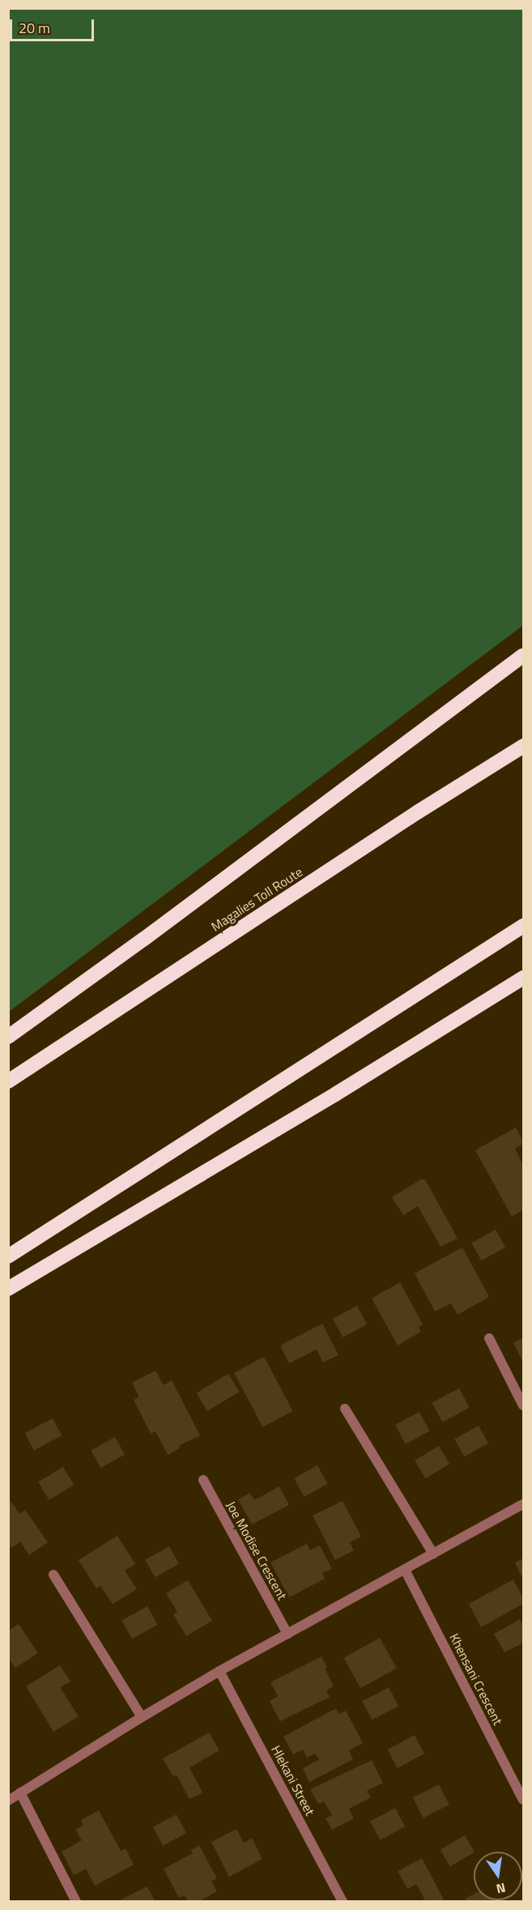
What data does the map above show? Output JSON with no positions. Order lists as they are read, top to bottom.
{
  "streets": {
    "highway": ["Magalies Toll Route"],
    "street": ["Joe Modise Crescent", "Khensani Crescent", "Hlekani Street"]
  },
  "scale_bar": "20 m",
  "north": "bottom"
}
